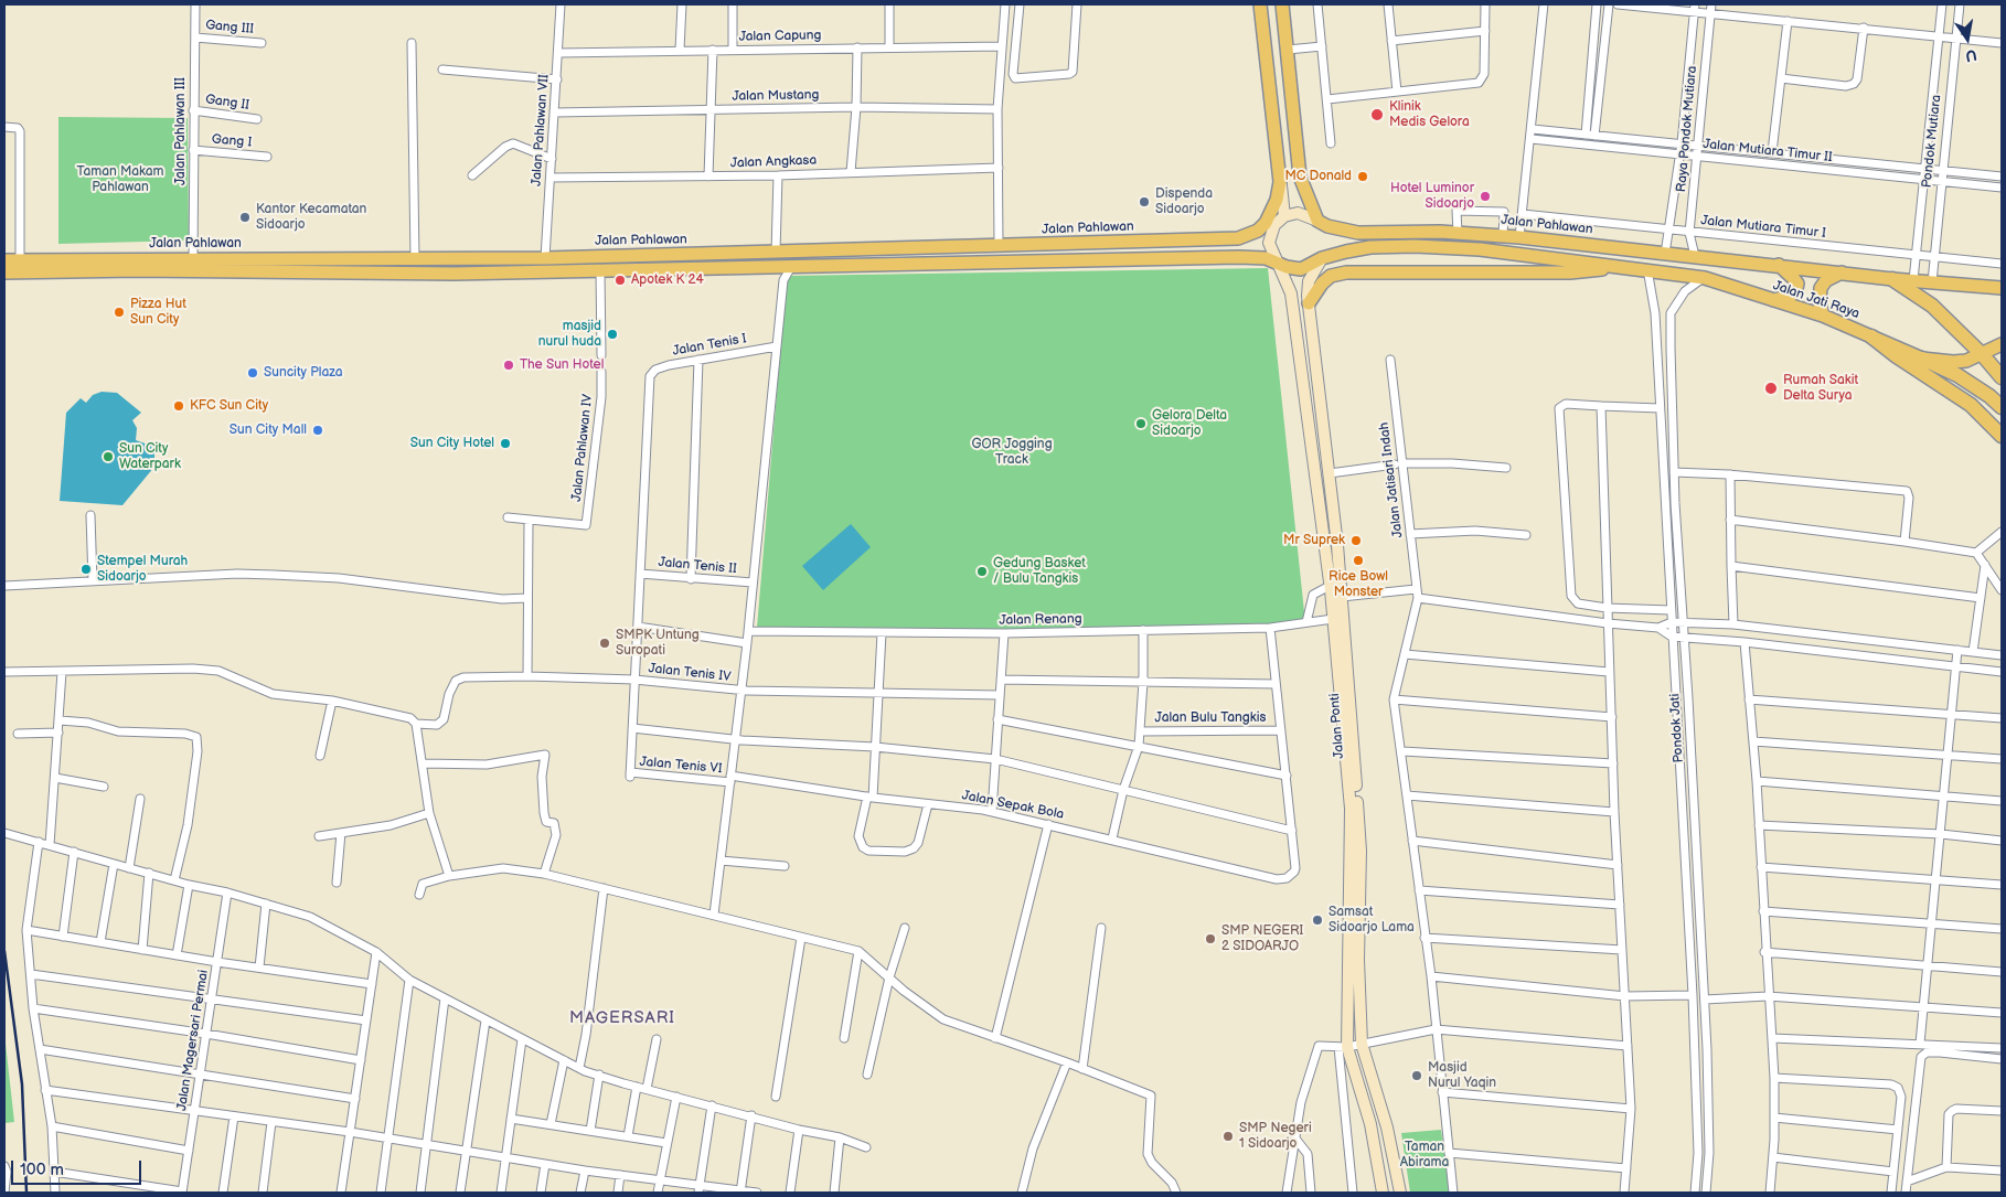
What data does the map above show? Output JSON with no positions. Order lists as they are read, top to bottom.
{
  "streets": {
    "main road": ["Jalan Pahlawan", "Jalan Jati Raya", "Jalan Ponti"],
    "street": [
      "Gang III",
      "Jalan Capung",
      "Jalan Mustang",
      "Gang II",
      "Raya Pondok Mutiara",
      "Jalan Pahlawan VII",
      "Jalan Pahlawan III",
      "Gang I",
      "Pondok Mutiara",
      "Jalan Mutiara Timur II",
      "Jalan Angkasa",
      "Jalan Mutiara Timur I",
      "Jalan Tenis I",
      "Jalan Pahlawan IV",
      "Jalan Jatisari Indah",
      "Jalan Tenis II",
      "Jalan Renang",
      "Jalan Tenis IV",
      "Jalan Bulu Tangkis",
      "Pondok Jati",
      "Jalan Tenis VI",
      "Jalan Sepak Bola",
      "Jalan Magersari Permai"
    ]
  },
  "crossings": [
    ["Gang III", "Jalan Pahlawan III"],
    ["Jalan Capung", "Jalan Pahlawan VII"],
    ["Jalan Mustang", "Jalan Pahlawan VII"],
    ["Gang II", "Jalan Pahlawan III"],
    ["Raya Pondok Mutiara", "Jalan Mutiara Timur II"],
    ["Raya Pondok Mutiara", "Jalan Pahlawan"],
    ["Raya Pondok Mutiara", "Jalan Mutiara Timur I"],
    ["Raya Pondok Mutiara", "Jalan Jati Raya"],
    ["Jalan Pahlawan VII", "Jalan Angkasa"],
    ["Jalan Pahlawan VII", "Jalan Pahlawan"],
    ["Jalan Pahlawan III", "Gang I"],
    ["Jalan Pahlawan III", "Jalan Pahlawan"],
    ["Pondok Mutiara", "Jalan Mutiara Timur II"],
    ["Pondok Mutiara", "Jalan Mutiara Timur I"],
    ["Pondok Mutiara", "Jalan Jati Raya"],
    ["Jalan Pahlawan", "Jalan Jati Raya"],
    ["Jalan Pahlawan", "Jalan Ponti"],
    ["Jalan Pahlawan", "Pondok Jati"],
    ["Jalan Jati Raya", "Pondok Jati"],
    ["Jalan Tenis I", "Jalan Tenis II"],
    ["Jalan Renang", "Jalan Ponti"],
    ["Jalan Tenis VI", "Jalan Sepak Bola"]
  ],
  "districts": ["MAGERSARI"],
  "parks": ["Taman Makam Pahlawan", "GOR Jogging Track", "Taman Abirama"],
  "places": [
    "Klinik Medis Gelora",
    "MC Donald",
    "Hotel Luminor Sidoarjo",
    "Dispenda Sidoarjo",
    "Kantor Kecamatan Sidoarjo",
    "Apotek K 24",
    "Pizza Hut Sun City",
    "masjid nurul huda",
    "The Sun Hotel",
    "Suncity Plaza",
    "Rumah Sakit Delta Surya",
    "KFC Sun City",
    "Gelora Delta Sidoarjo",
    "Sun City Mall",
    "Sun City Hotel",
    "Sun City Waterpark",
    "Mr Suprek",
    "Rice Bowl Monster",
    "Stempel Murah Sidoarjo",
    "Gedung Basket / Bulu Tangkis",
    "SMPK Untung Suropati",
    "Samsat Sidoarjo Lama",
    "SMP NEGERI 2 SIDOARJO",
    "Masjid Nurul Yaqin",
    "SMP Negeri 1 Sidoarjo"
  ],
  "scale_bar": "100 m",
  "north": "bottom"
}
